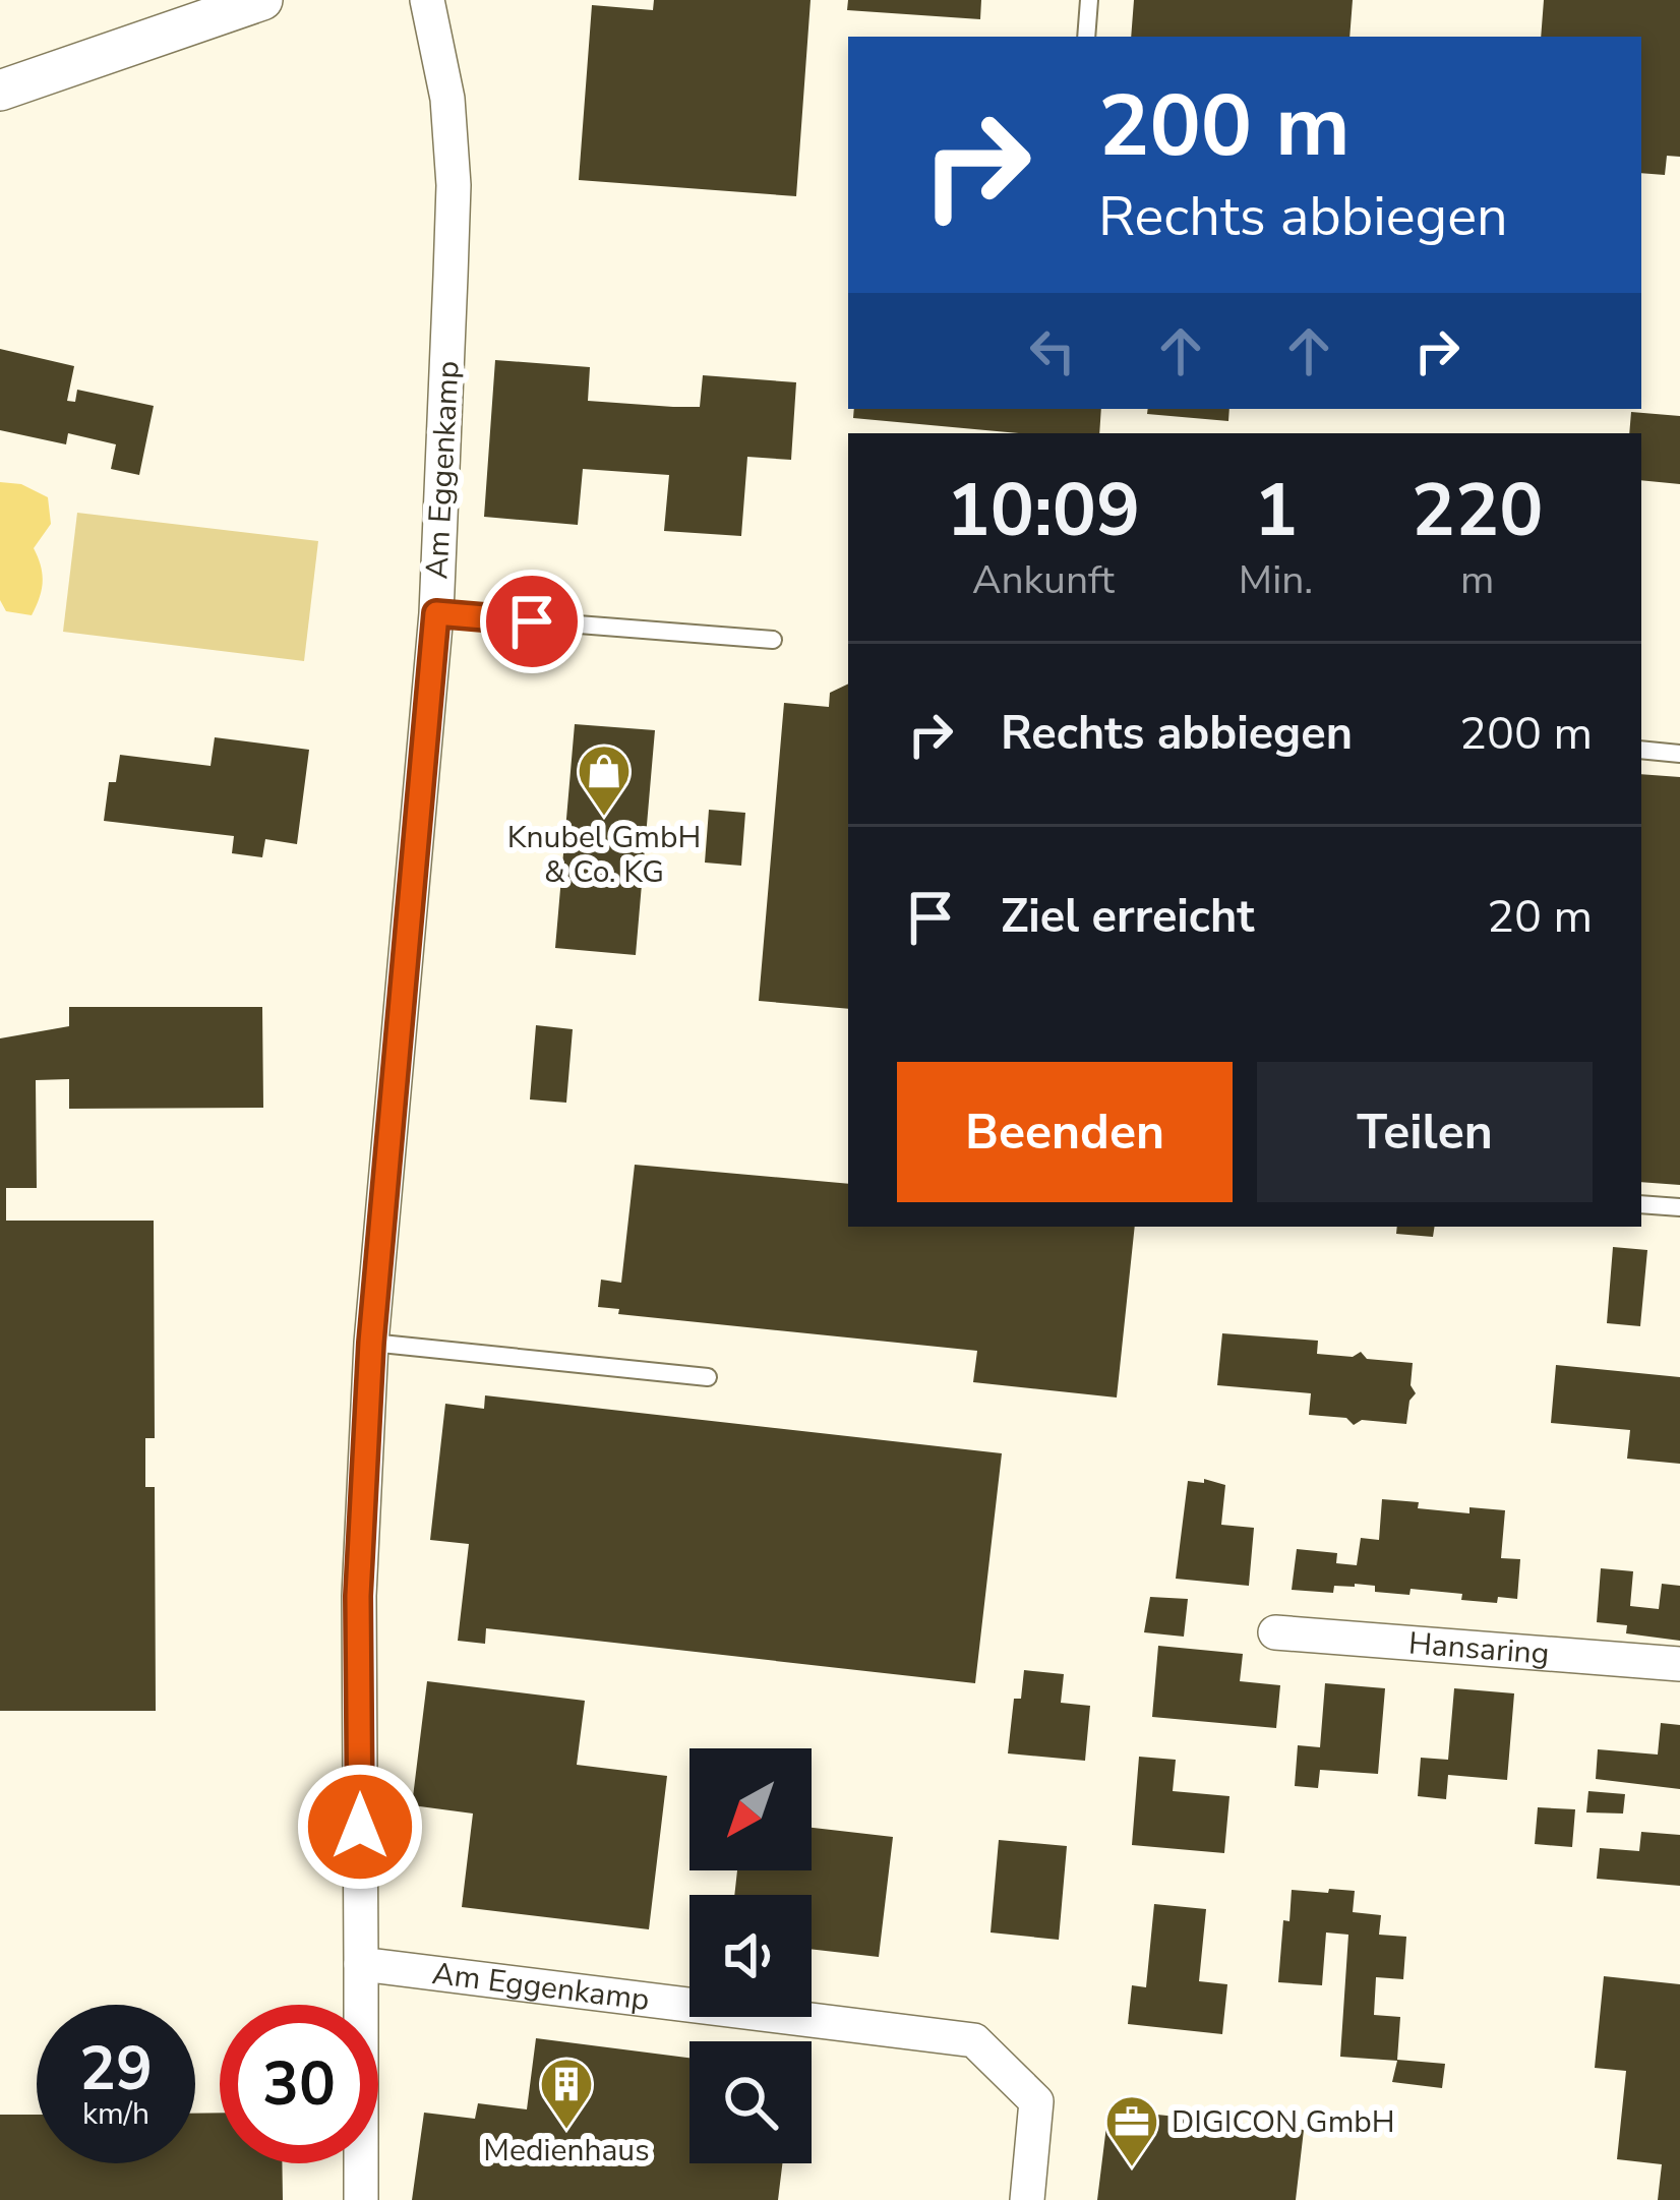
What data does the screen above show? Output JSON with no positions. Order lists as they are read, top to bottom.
{
  "streets": {
    "street": ["Am Eggenkamp", "Hansaring"]
  },
  "places": {
    "shop": ["Knubel GmbH & Co. KG"],
    "building": ["Medienhaus"],
    "office": ["DIGICON GmbH"]
  },
  "north": "bottom left",
  "page": {
    "turn": ["200 m", "Rechts abbiegen"],
    "eta": [
      "10:09",
      "Ankunft",
      "1",
      "Min.",
      "220",
      "m"
    ],
    "list": [
      {
        "name": "Rechts abbiegen",
        "value": "200 m"
      },
      {
        "name": "Ziel erreicht",
        "value": "20 m"
      }
    ],
    "buttons": ["Beenden", "Teilen"],
    "speed": "29 km/h",
    "limit": "30"
  }
}
